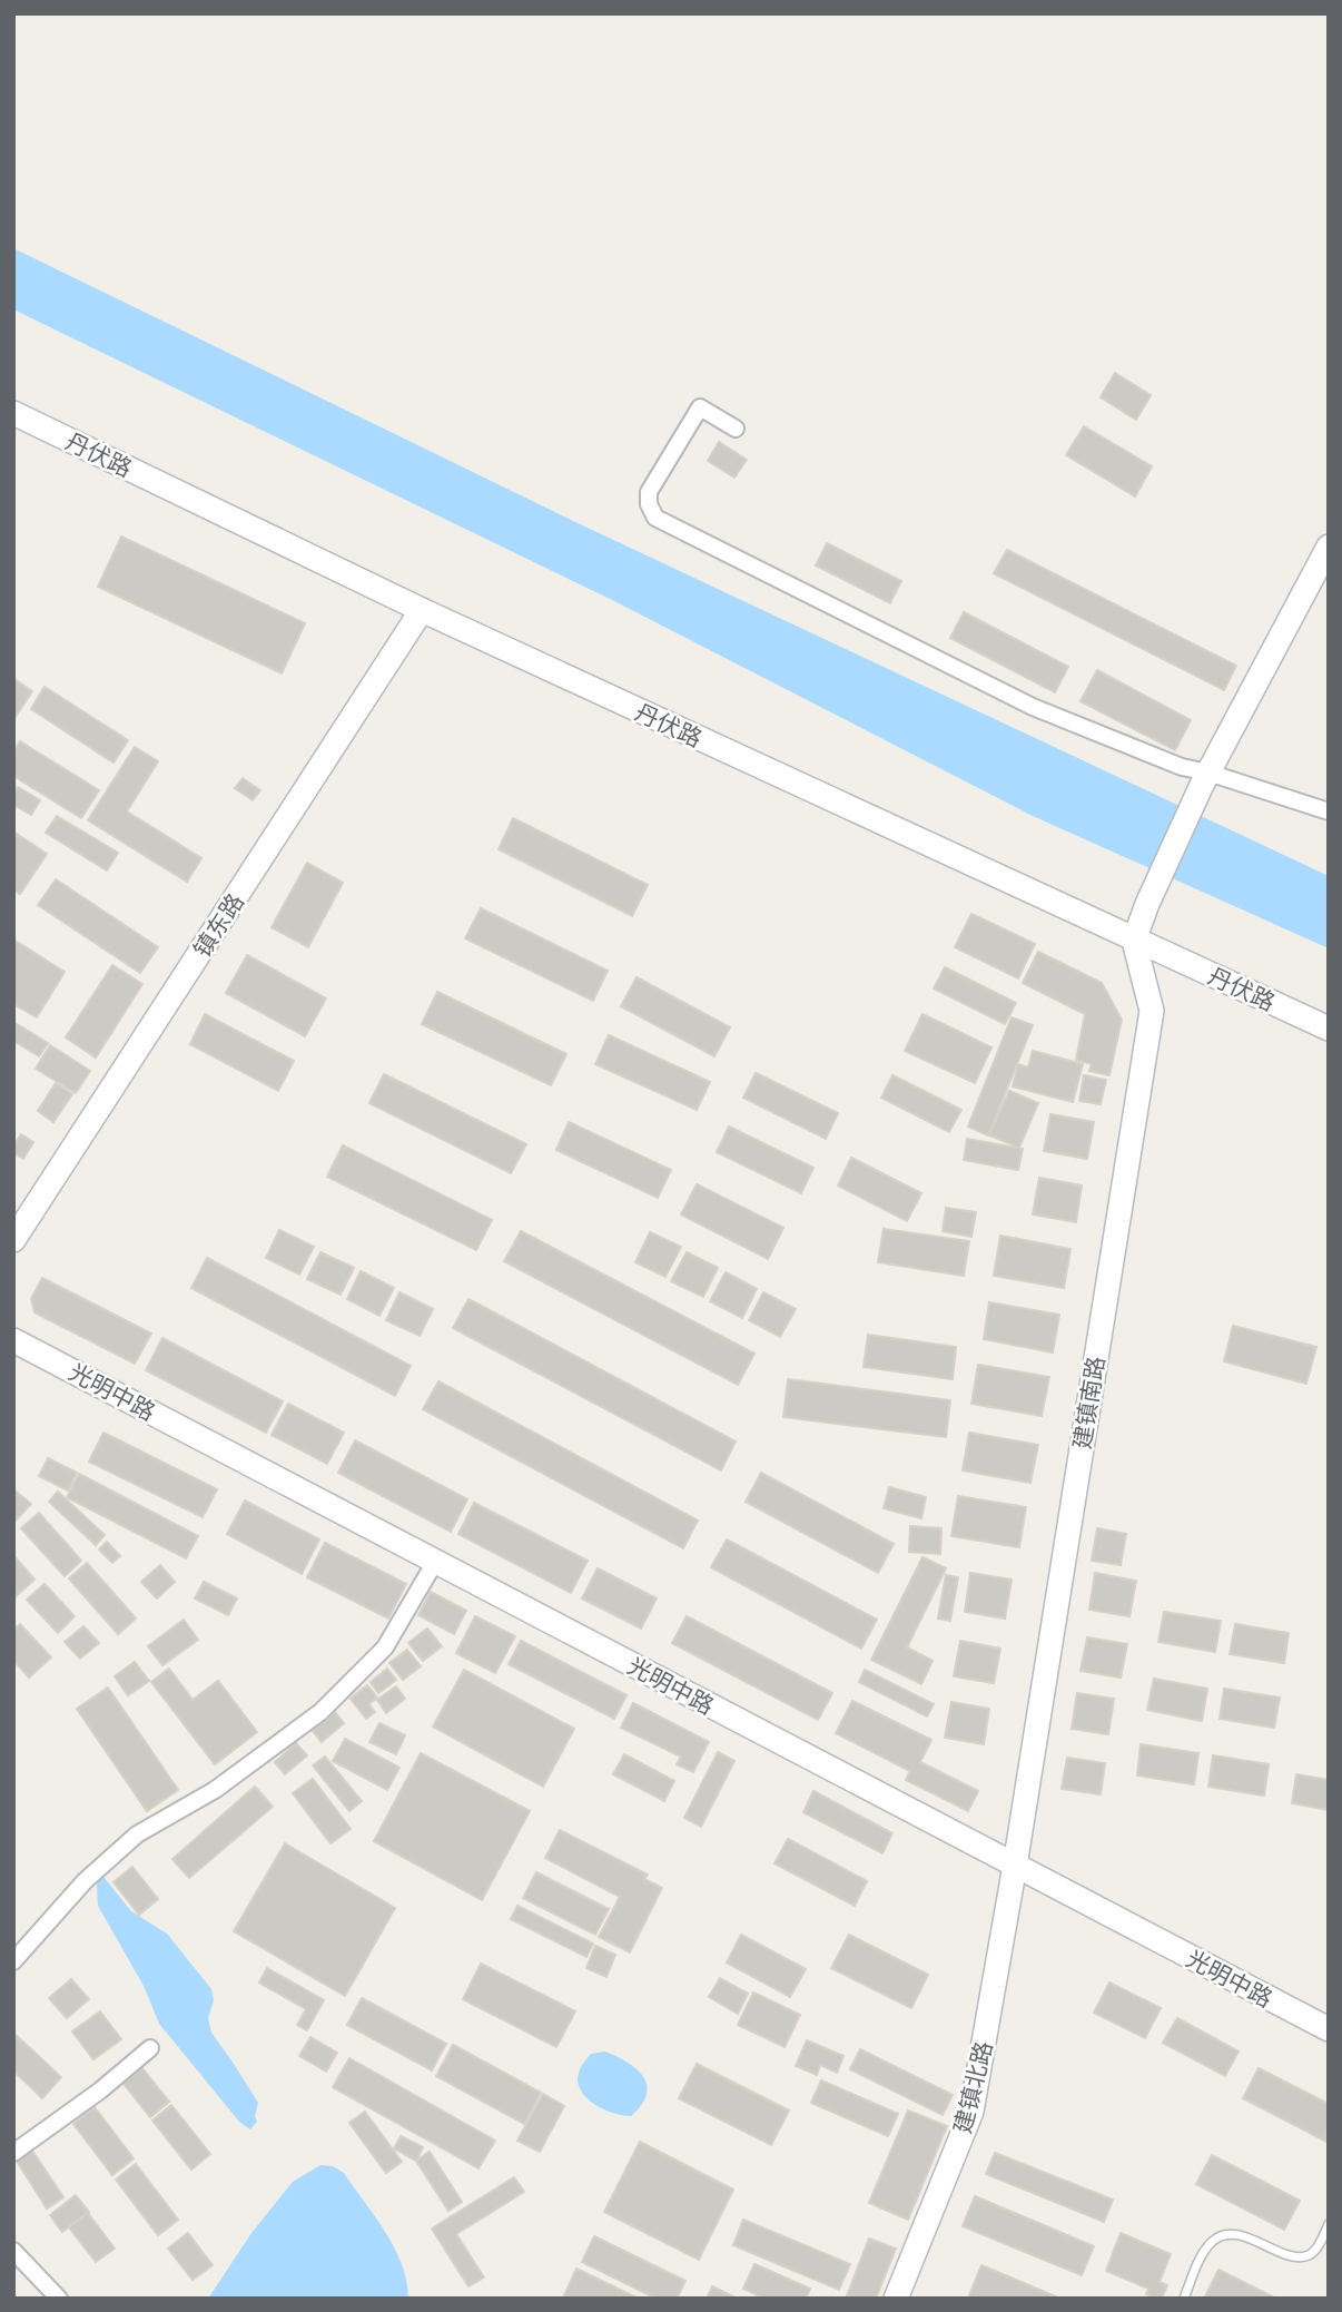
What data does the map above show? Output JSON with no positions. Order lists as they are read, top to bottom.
{
  "streets": {
    "street": [
      "丹伏路",
      "镇东路",
      "光明中路",
      "建镇南路",
      "建镇北路"
    ]
  },
  "crossings": [
    ["丹伏路", "镇东路"],
    ["丹伏路", "建镇南路"],
    ["光明中路", "建镇南路"],
    ["光明中路", "建镇北路"],
    ["建镇南路", "建镇北路"]
  ]
}
